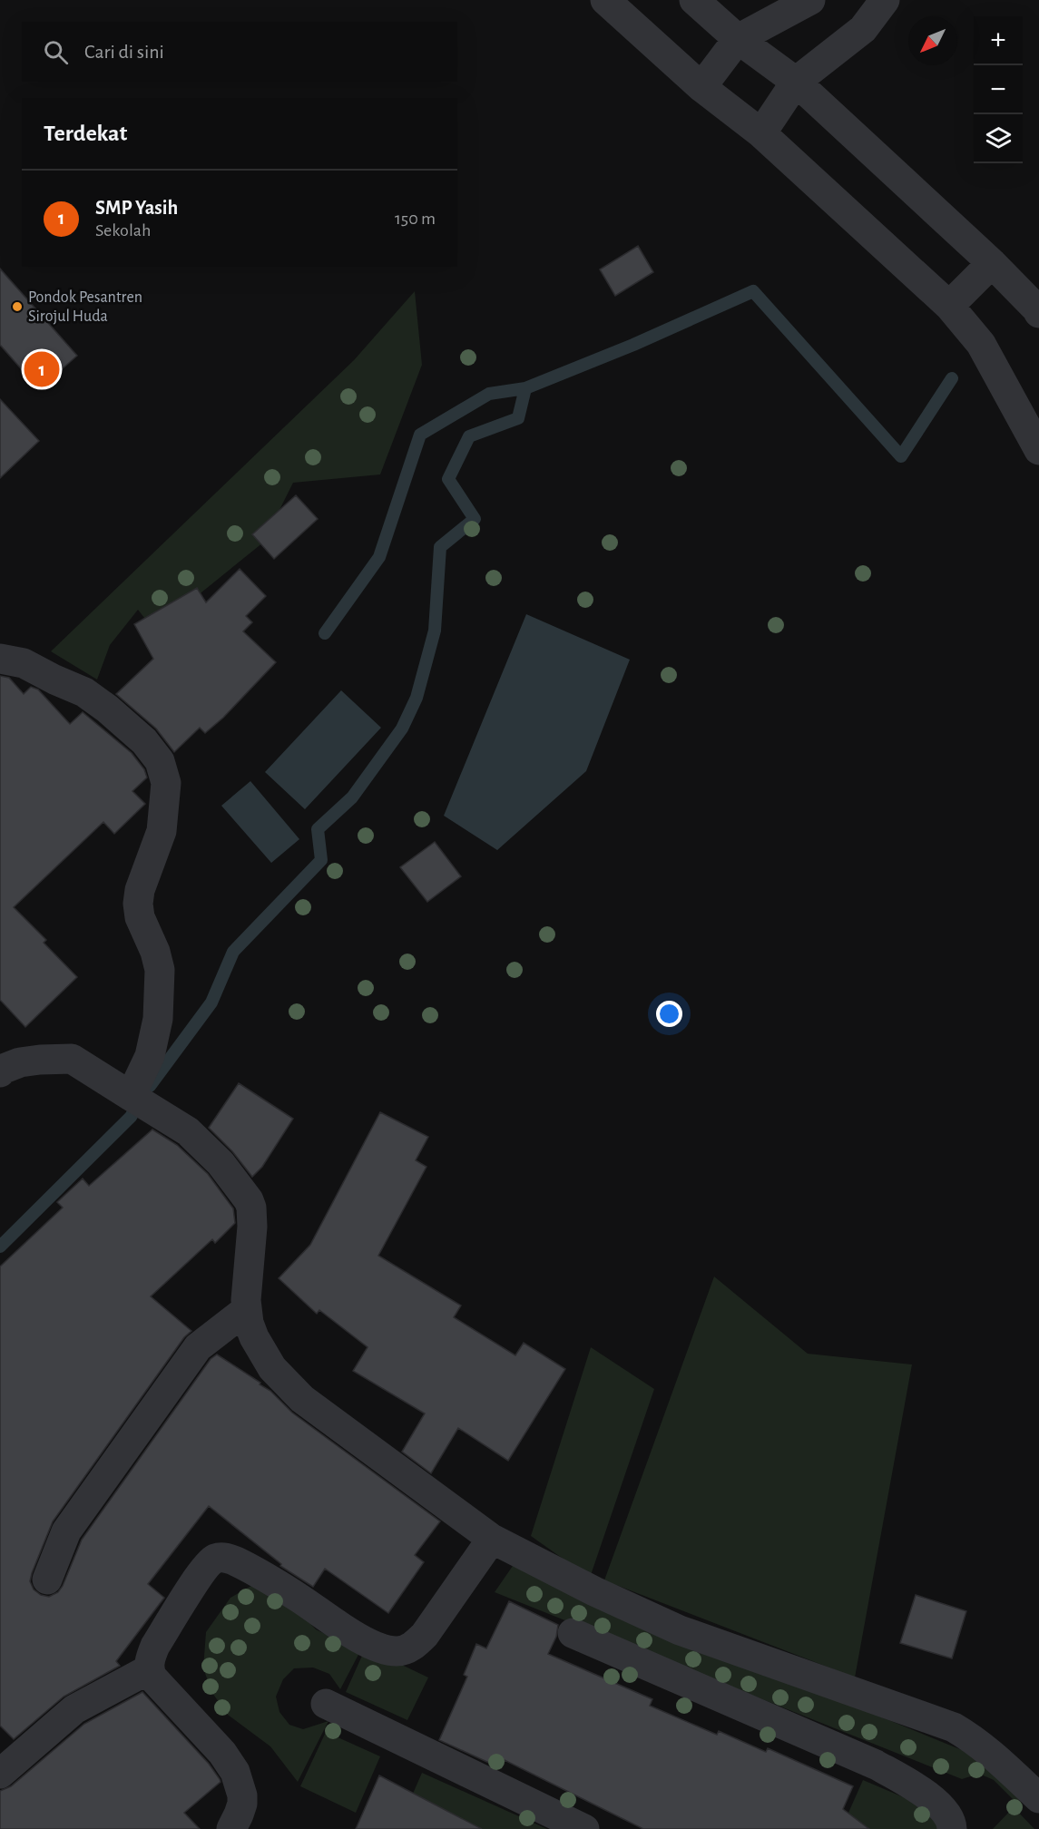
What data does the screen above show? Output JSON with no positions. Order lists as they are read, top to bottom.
{
  "places": ["Pondok Pesantren Sirojul Huda"],
  "north": "bottom left",
  "page": {
    "map_buttons": ["+", "−"],
    "search": "Cari di sini",
    "heading": "Terdekat",
    "list": [
      {
        "mark": "1",
        "name": "SMP Yasih",
        "note": "Sekolah",
        "value": "150 m"
      }
    ],
    "pins": "1"
  }
}
